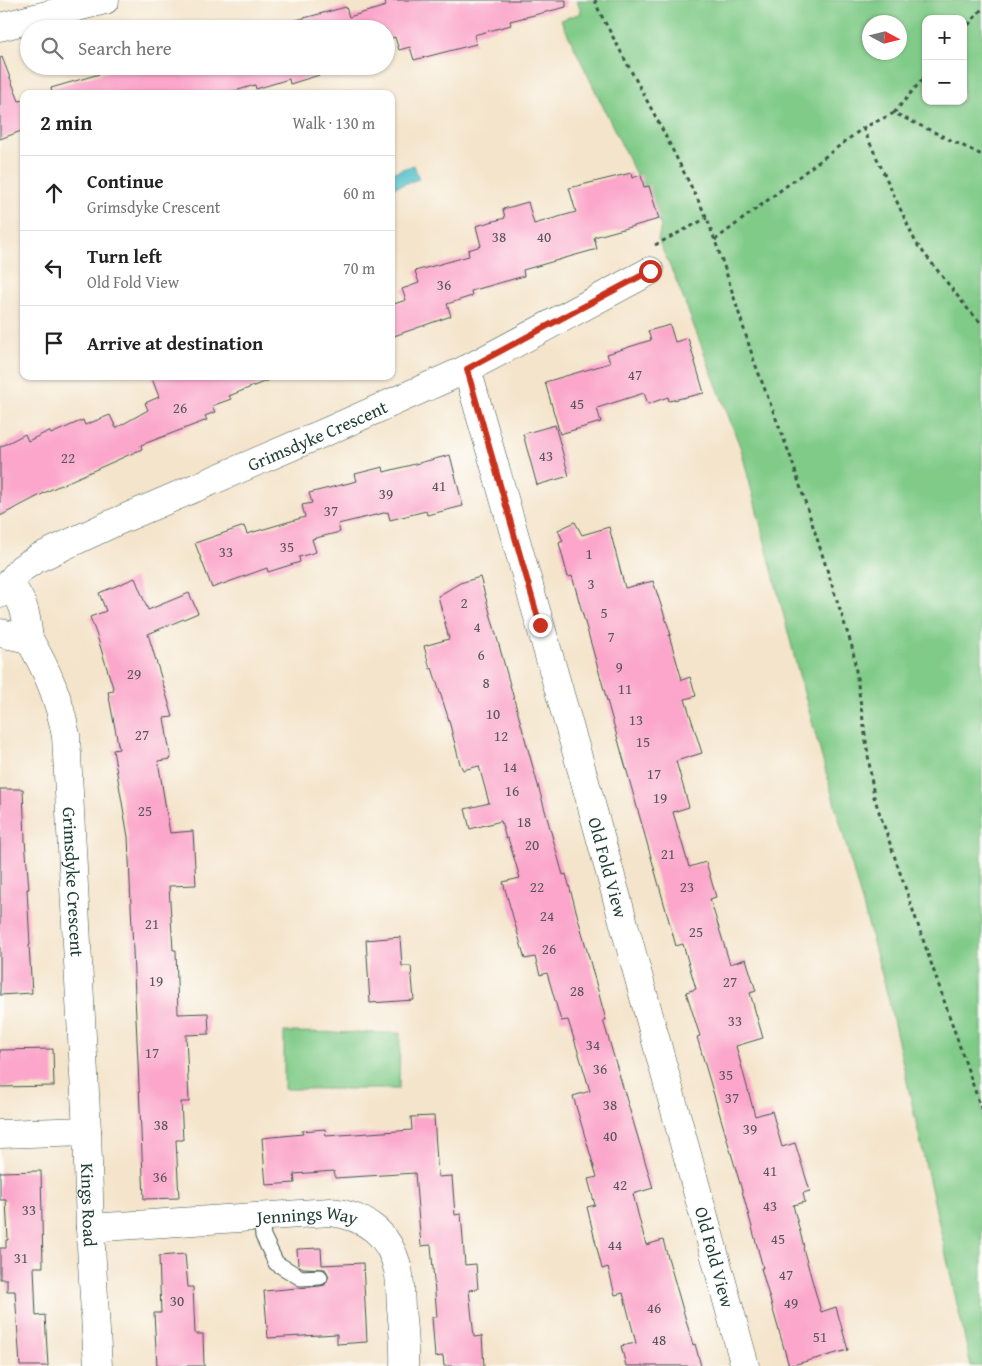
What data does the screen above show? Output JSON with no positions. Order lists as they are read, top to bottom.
{
  "streets": {
    "street": [
      "Grimsdyke Crescent",
      "Old Fold View",
      "Kings Road",
      "Jennings Way"
    ]
  },
  "crossings": [
    ["Grimsdyke Crescent", "Old Fold View"],
    ["Grimsdyke Crescent", "Kings Road"],
    ["Kings Road", "Jennings Way"]
  ],
  "house_numbers": [
    "38",
    "40",
    "36",
    "47",
    "45",
    "26",
    "43",
    "22",
    "41",
    "39",
    "37",
    "35",
    "33",
    "1",
    "3",
    "2",
    "5",
    "4",
    "7",
    "6",
    "9",
    "29",
    "8",
    "11",
    "10",
    "13",
    "27",
    "12",
    "15",
    "14",
    "17",
    "16",
    "19",
    "25",
    "18",
    "20",
    "21",
    "22",
    "23",
    "24",
    "21",
    "25",
    "26",
    "19",
    "27",
    "28",
    "33",
    "34",
    "17",
    "36",
    "35",
    "37",
    "38",
    "38",
    "39",
    "40",
    "41",
    "36",
    "42",
    "43",
    "33",
    "45",
    "44",
    "31",
    "47",
    "30",
    "49",
    "46",
    "51",
    "48"
  ],
  "north": "right",
  "page": {
    "map_buttons": ["+", "−"],
    "search": "Search here",
    "heading": ["2 min", "Walk · 130 m"],
    "list": [
      ["Continue", "Grimsdyke Crescent", "60 m"],
      ["Turn left", "Old Fold View", "70 m"],
      "Arrive at destination"
    ]
  }
}
